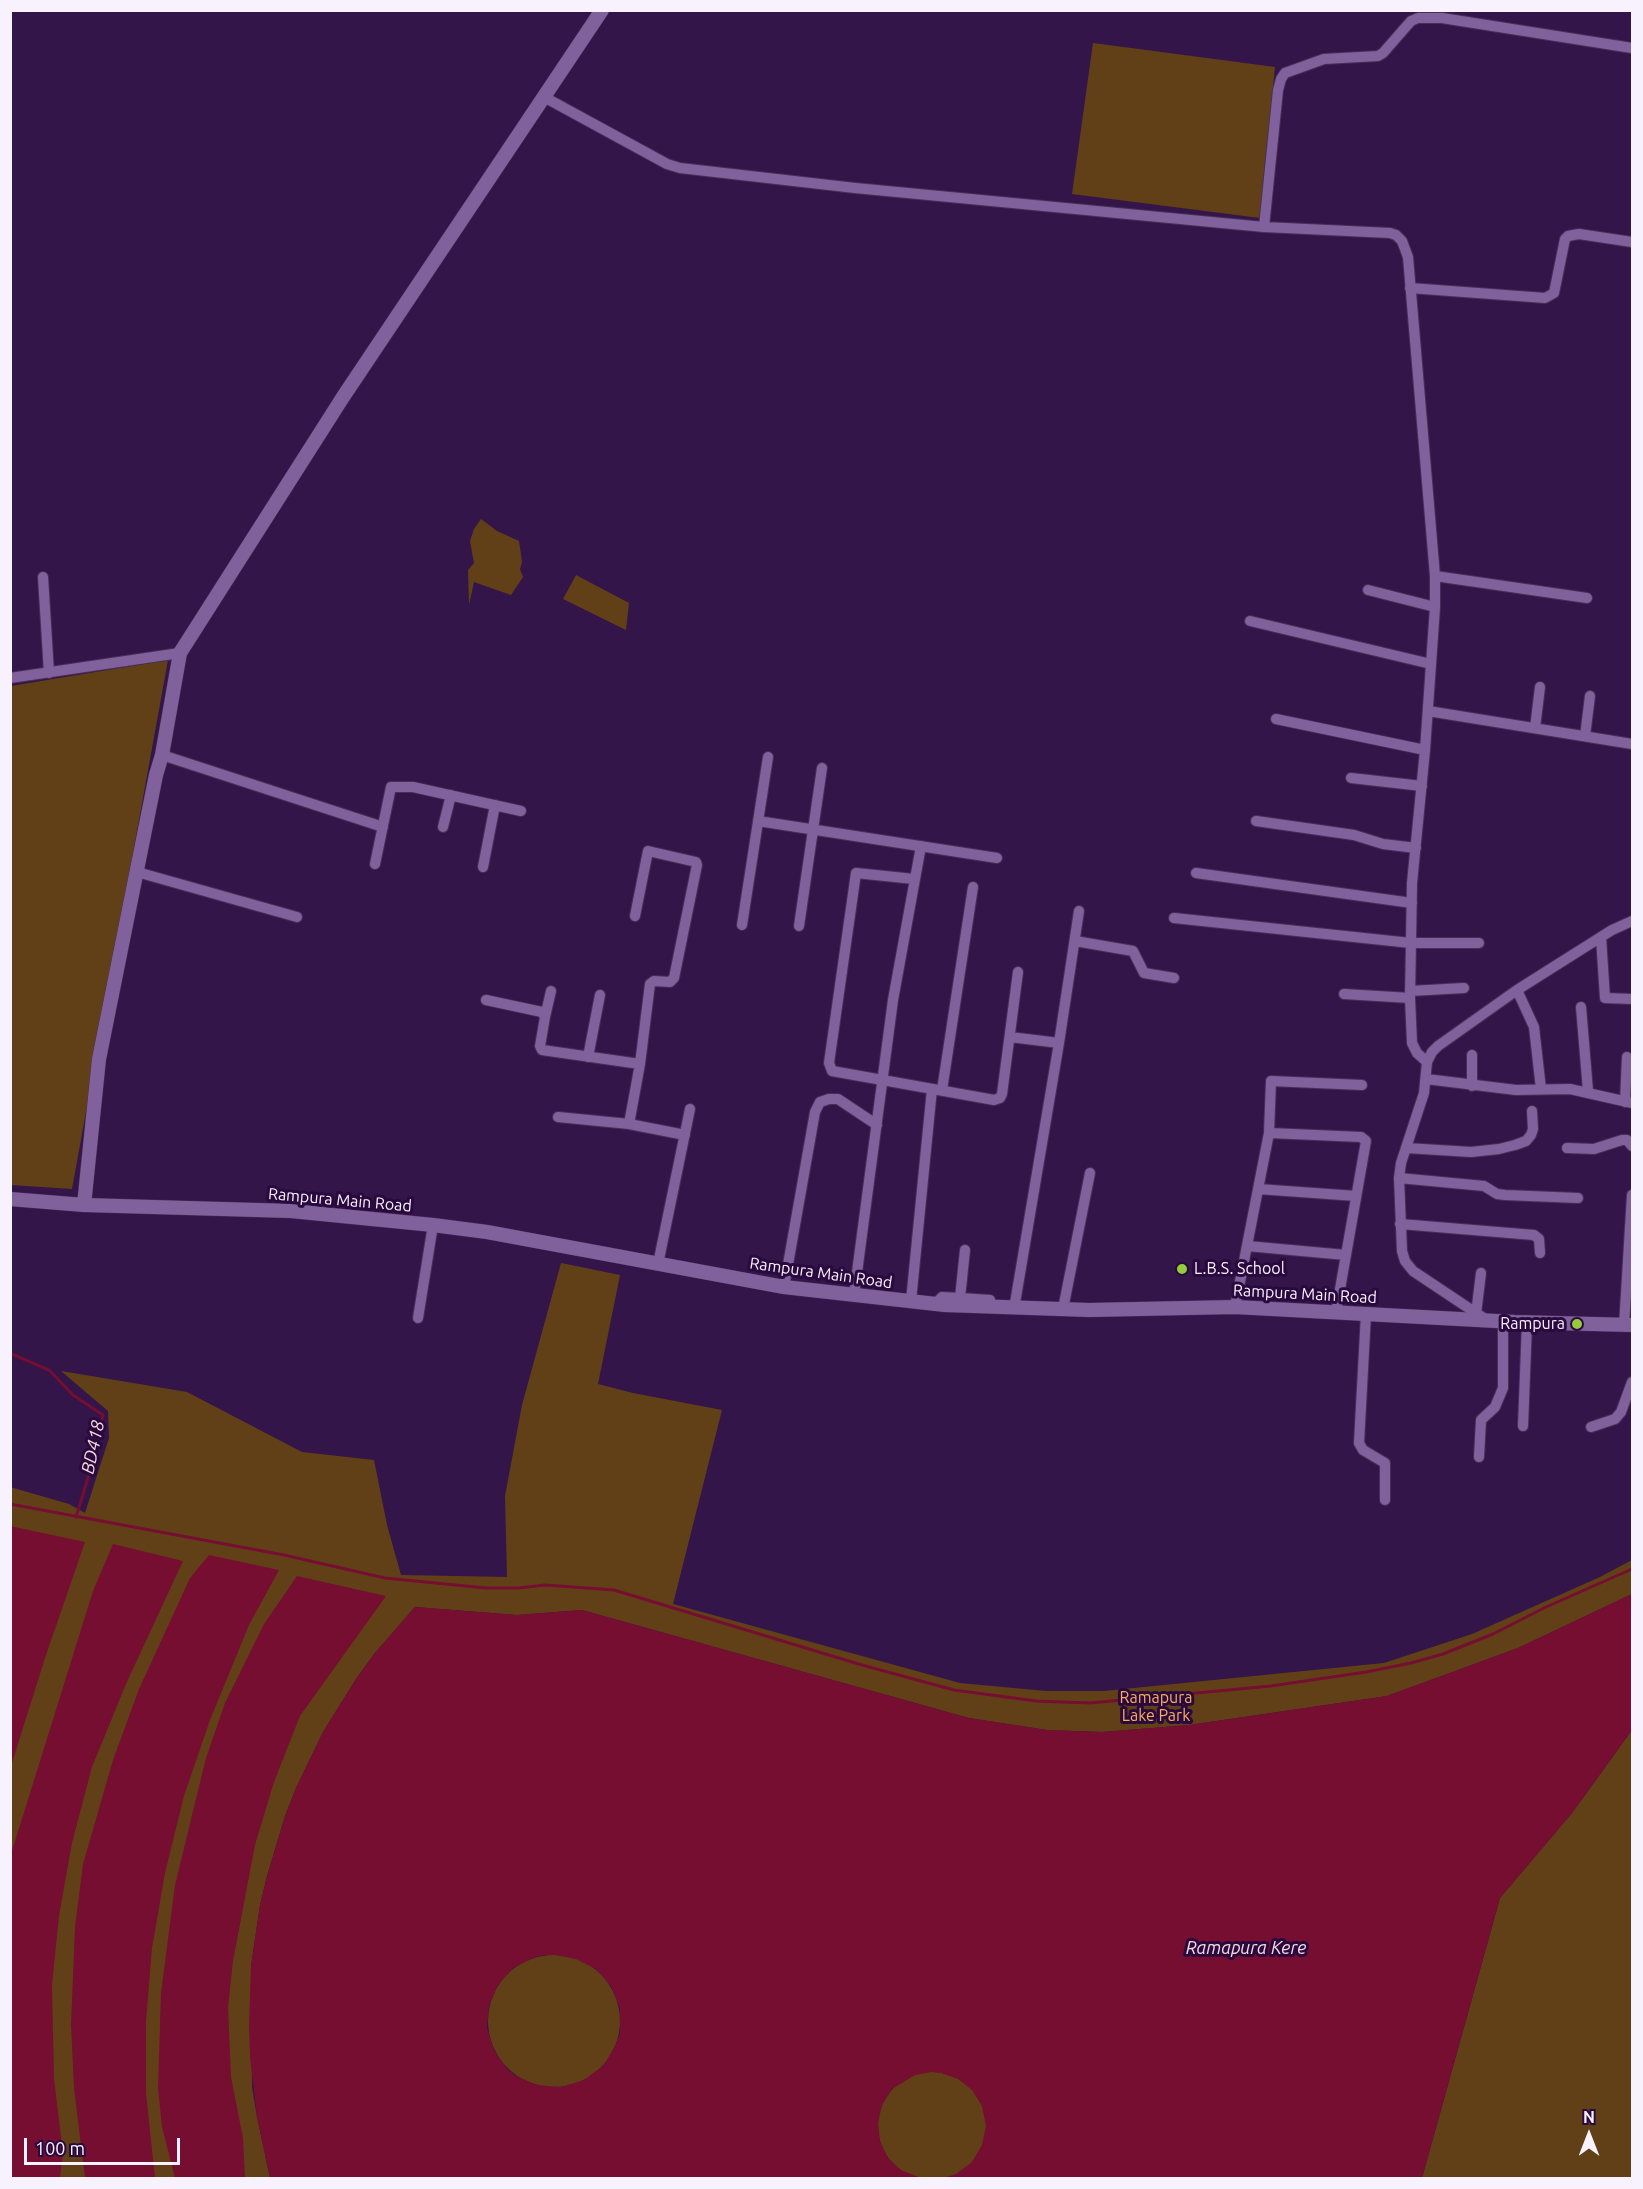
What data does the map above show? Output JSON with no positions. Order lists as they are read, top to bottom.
{
  "streets": {
    "main road": ["Rampura Main Road"]
  },
  "water": ["BD418", "Ramapura Kere"],
  "parks": ["Ramapura Lake Park"],
  "places": ["L.B.S. School", "Rampura"],
  "scale_bar": "100 m",
  "north": "top"
}
